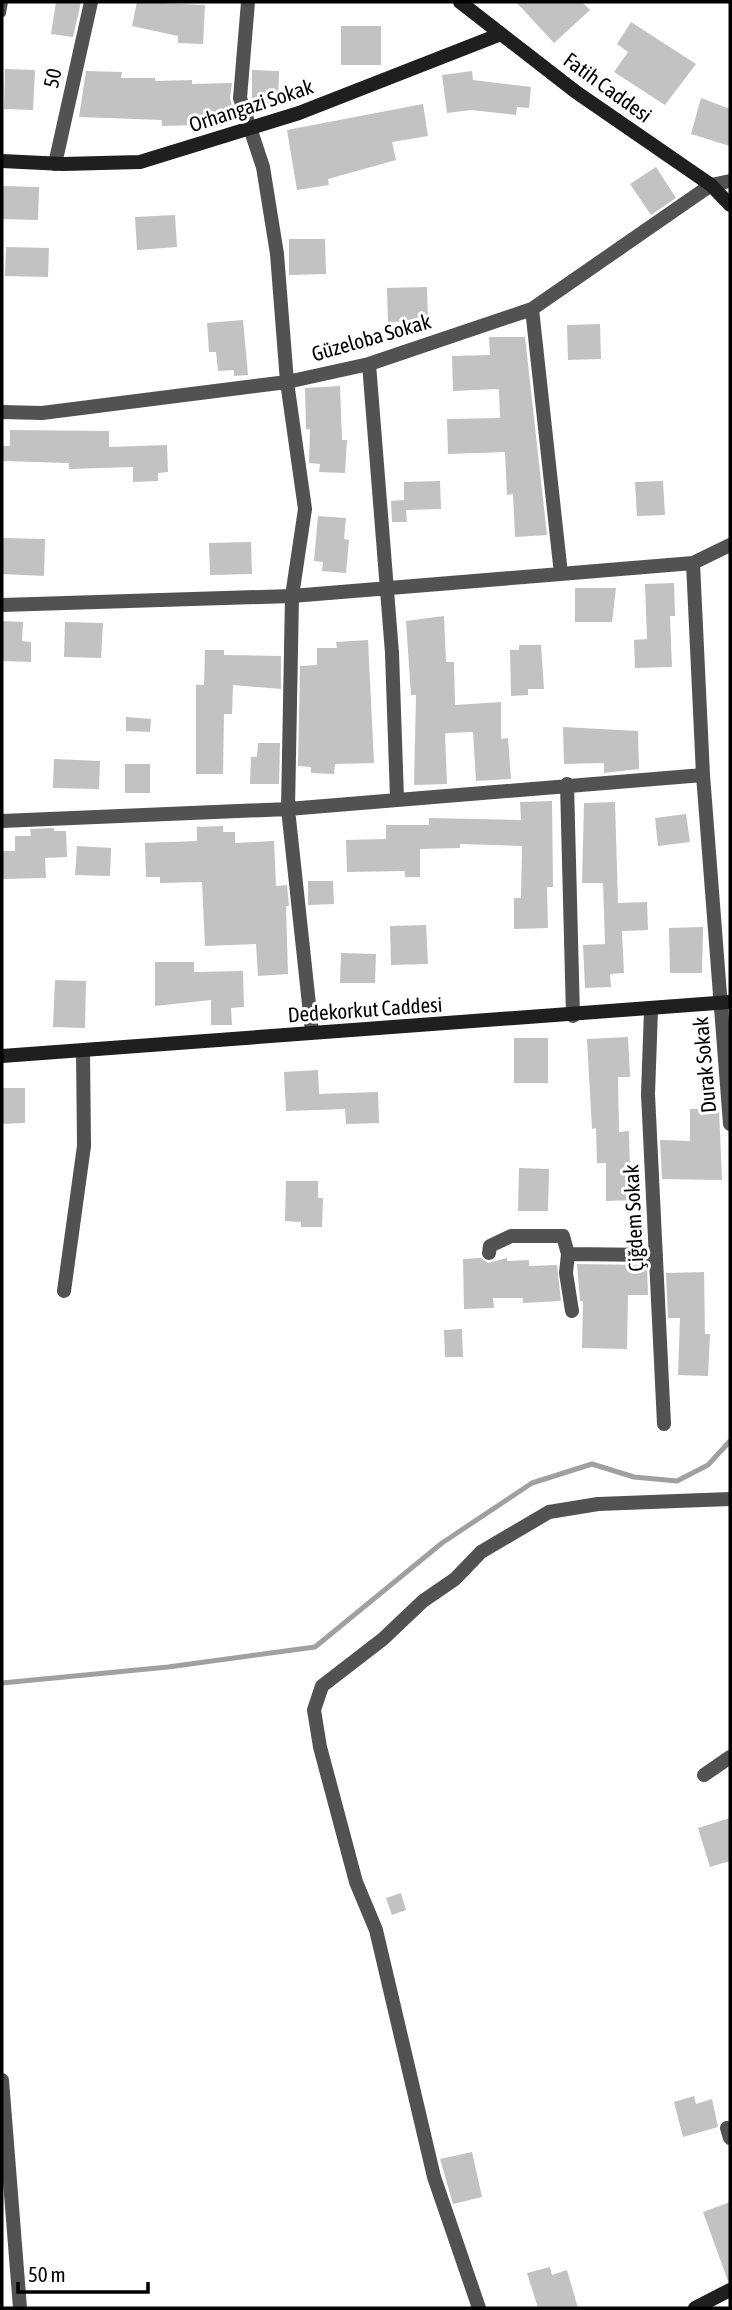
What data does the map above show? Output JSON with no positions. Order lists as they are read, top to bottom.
{
  "streets": {
    "street": [
      "50",
      "Fatih Caddesi",
      "Orhangazi Sokak",
      "Güzeloba Sokak",
      "Dedekorkut Caddesi",
      "Durak Sokak",
      "Çiğdem Sokak"
    ]
  },
  "crossings": [
    ["50", "Orhangazi Sokak"],
    ["Fatih Caddesi", "Orhangazi Sokak"],
    ["Fatih Caddesi", "Güzeloba Sokak"],
    ["Dedekorkut Caddesi", "Durak Sokak"],
    ["Dedekorkut Caddesi", "Çiğdem Sokak"]
  ],
  "scale_bar": "50 m"
}
